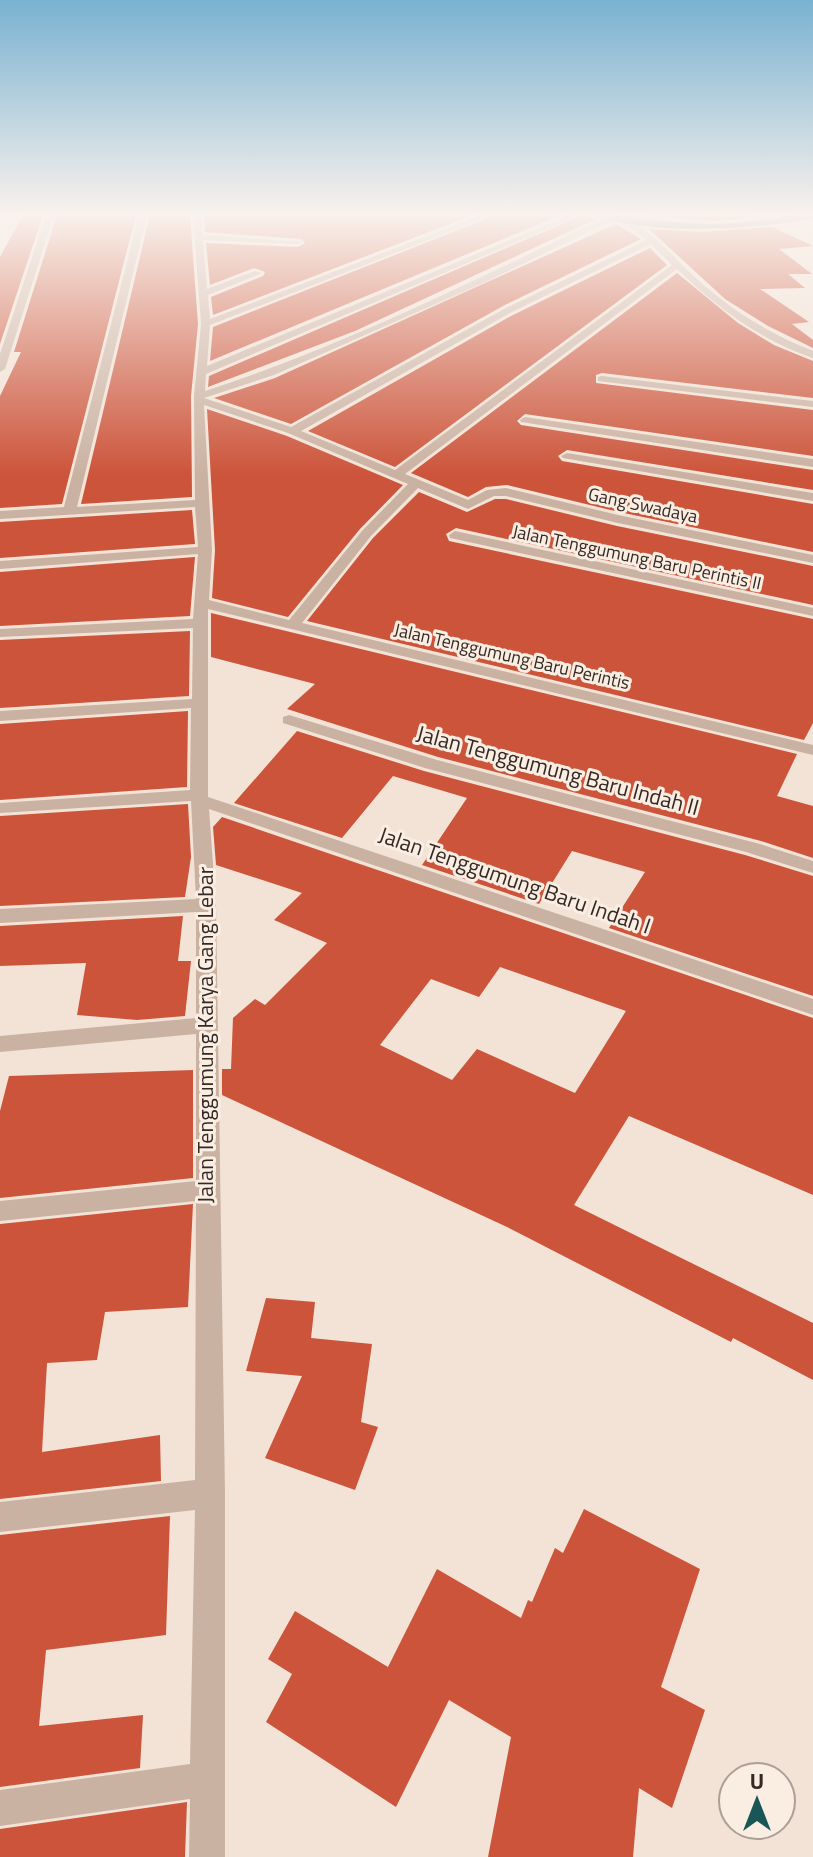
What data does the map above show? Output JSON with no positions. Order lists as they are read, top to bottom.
{
  "streets": {
    "street": [
      "Gang Swadaya",
      "Jalan Tenggumung Baru Perintis II",
      "Jalan Tenggumung Baru Perintis",
      "Jalan Tenggumung Baru Indah II",
      "Jalan Tenggumung Baru Indah I",
      "Jalan Tenggumung Karya Gang Lebar"
    ]
  },
  "crossings": [
    ["Jalan Tenggumung Baru Perintis", "Jalan Tenggumung Karya Gang Lebar"],
    ["Jalan Tenggumung Baru Indah I", "Jalan Tenggumung Karya Gang Lebar"]
  ],
  "north": "top"
}
